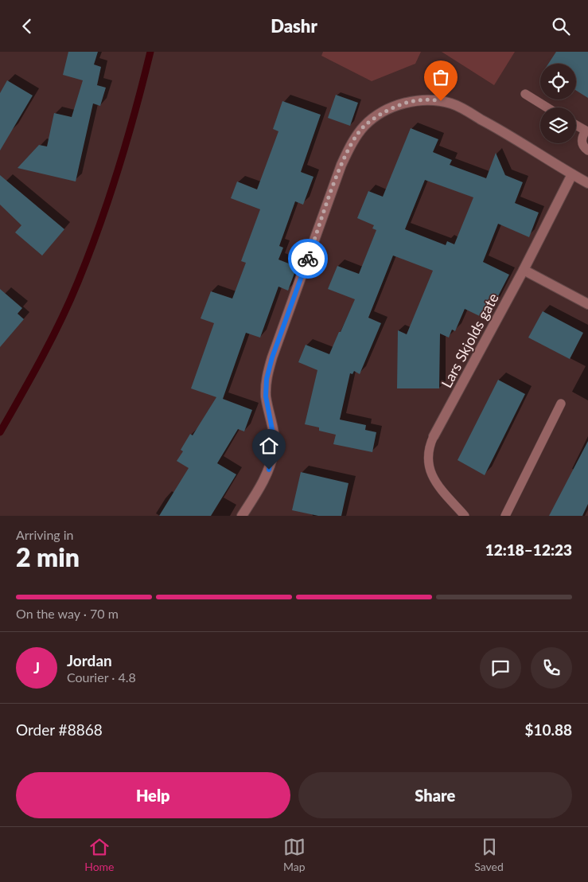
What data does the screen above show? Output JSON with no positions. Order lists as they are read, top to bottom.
{
  "streets": {
    "street": ["Lars Skjolds gate"]
  },
  "page": {
    "header": "Dashr",
    "heading": ["2 min", "Arriving in", "12:18–12:23"],
    "panel": [
      "Jordan",
      "Courier · 4.8",
      "Order #8868",
      "$10.88"
    ],
    "bar": "On the way · 70 m",
    "round": "J",
    "buttons": ["Help", "Share"],
    "tabs": ["Home", "Map", "Saved"]
  }
}
